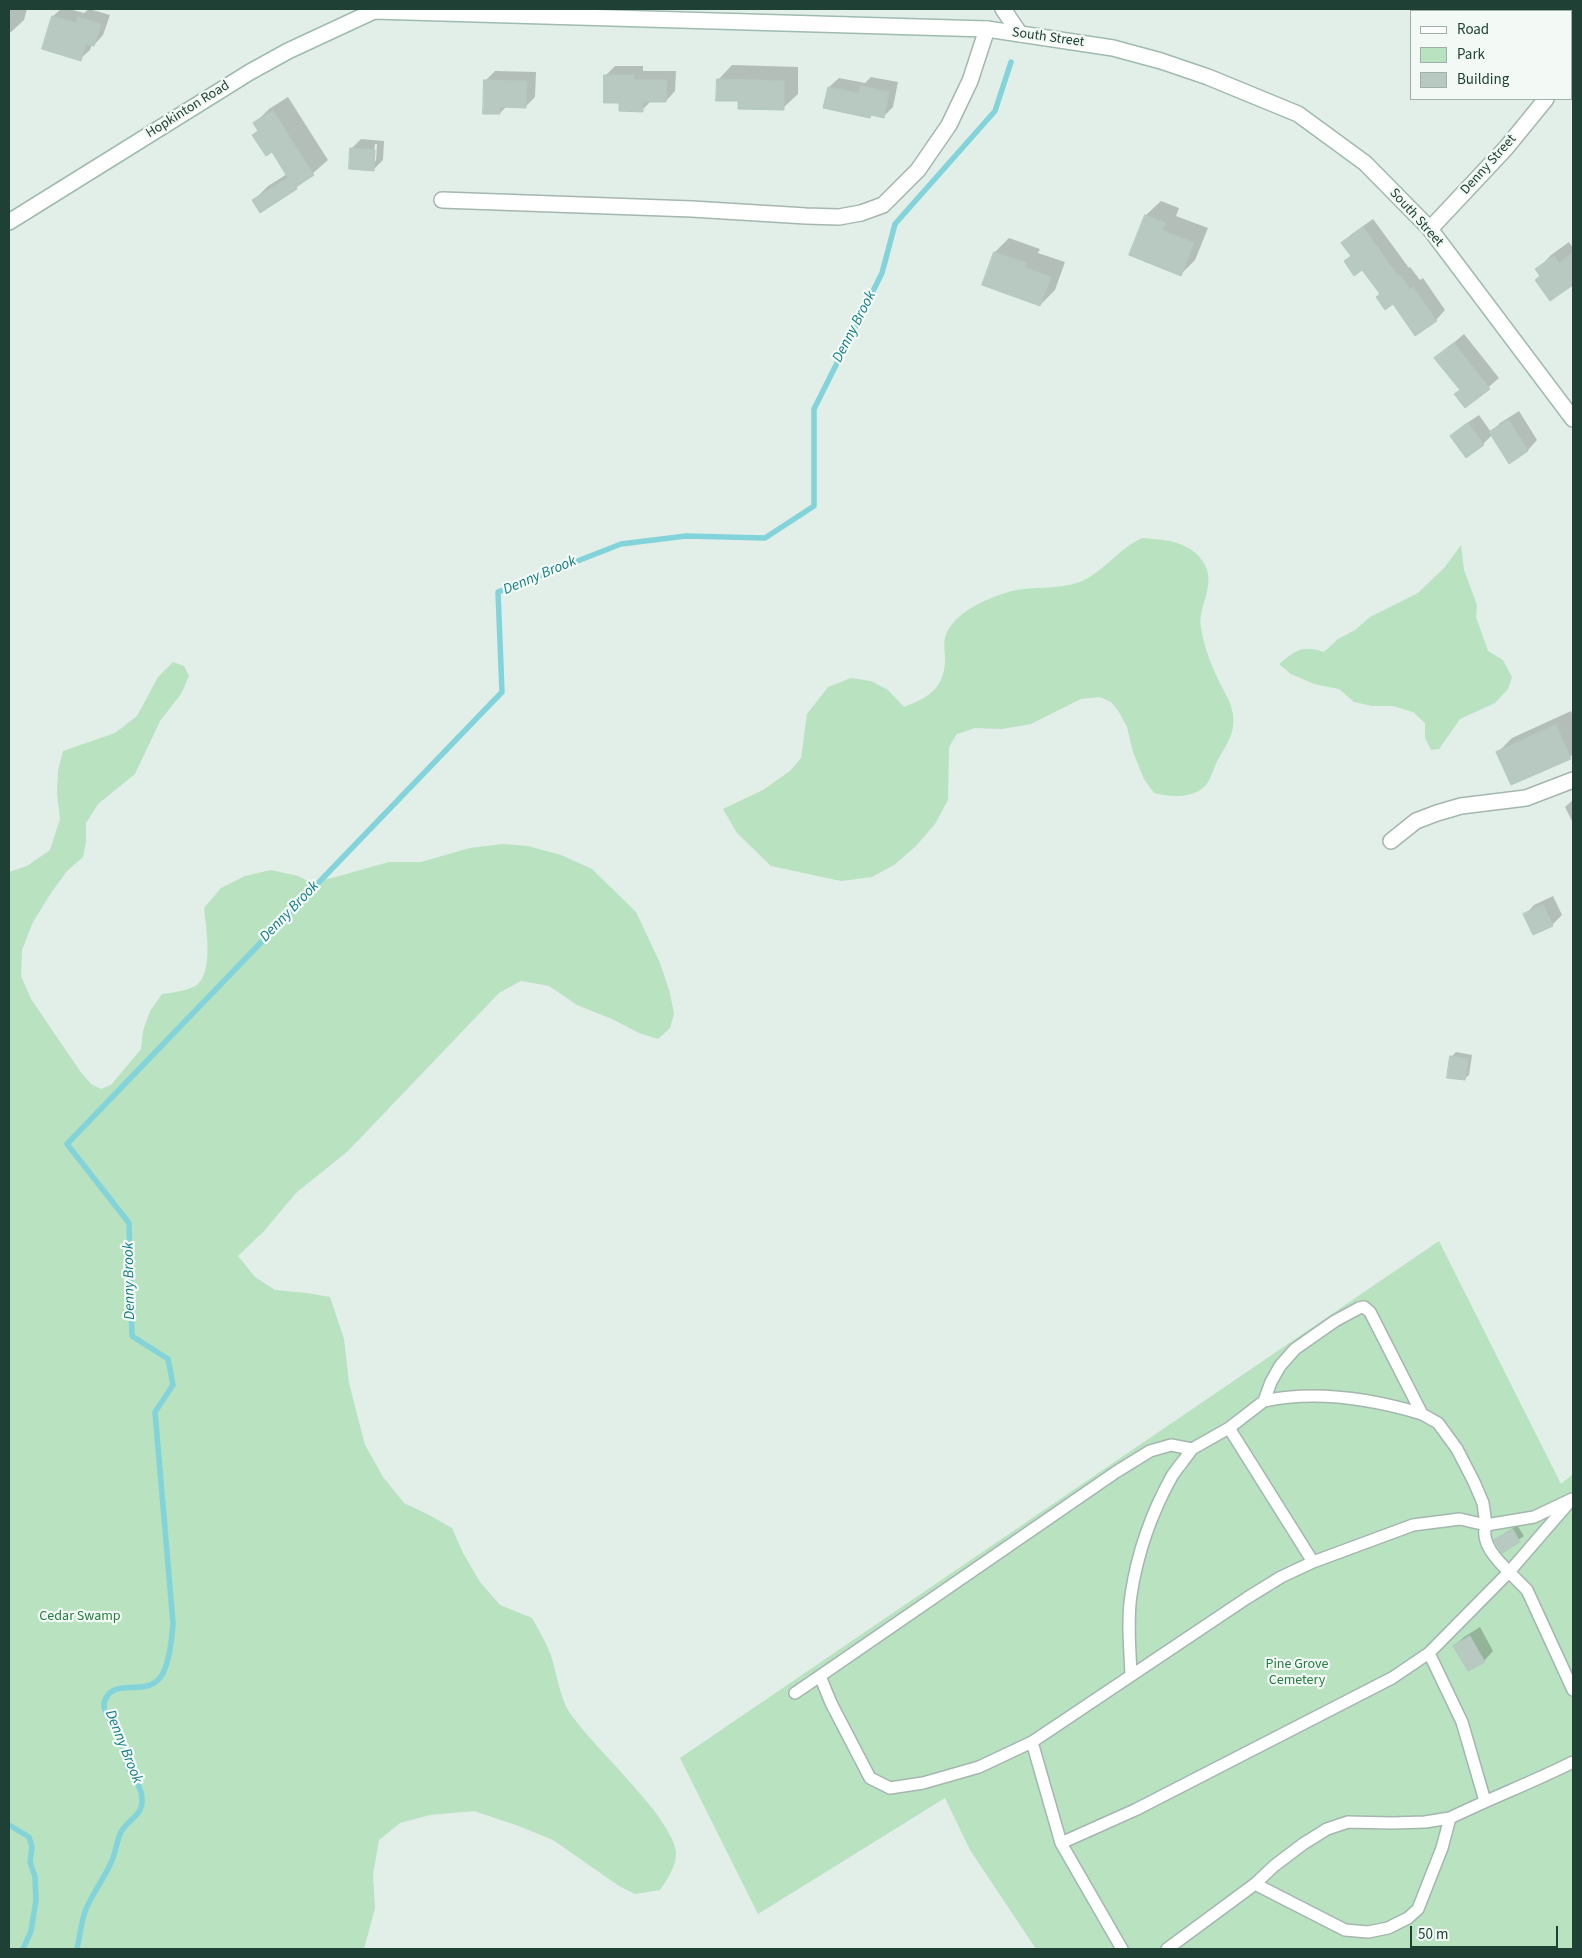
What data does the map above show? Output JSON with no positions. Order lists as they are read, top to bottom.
{
  "streets": {
    "main road": ["South Street", "Hopkinton Road", "Denny Street"]
  },
  "crossings": [
    ["South Street", "Hopkinton Road"],
    ["South Street", "Denny Street"]
  ],
  "water": ["Denny Brook"],
  "parks": ["Cedar Swamp", "Pine Grove Cemetery"],
  "legend": ["Road", "Park", "Building"],
  "scale_bar": "50 m"
}
